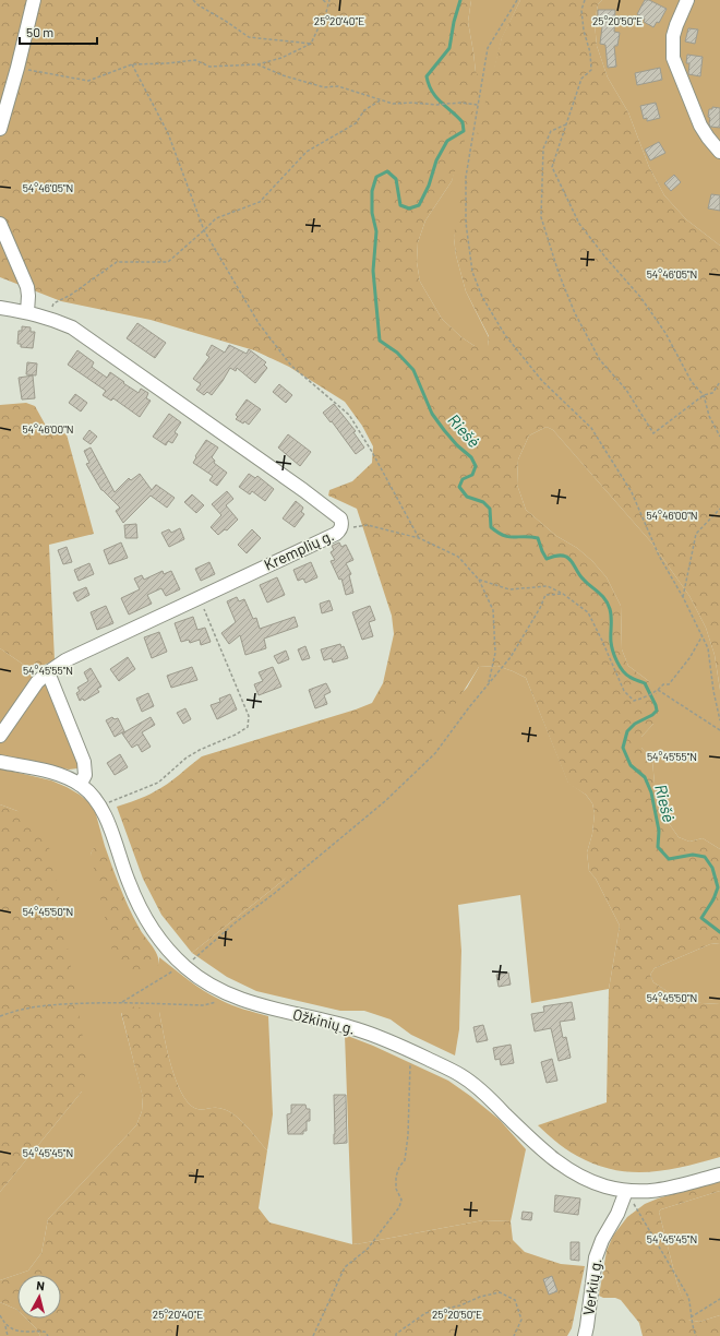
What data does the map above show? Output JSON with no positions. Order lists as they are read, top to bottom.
{
  "streets": {
    "street": ["Kremplių g.", "Ožkinių g.", "Verkių g."]
  },
  "crossings": [
    ["Ožkinių g.", "Verkių g."]
  ],
  "water": ["Riešė"],
  "scale_bar": "50 m",
  "north": "top",
  "coordinates": [
    "25°20'40\"E",
    "25°20'50\"E",
    "54°46'05\"N",
    "54°46'00\"N",
    "54°45'55\"N",
    "54°45'50\"N",
    "54°45'45\"N"
  ]
}
